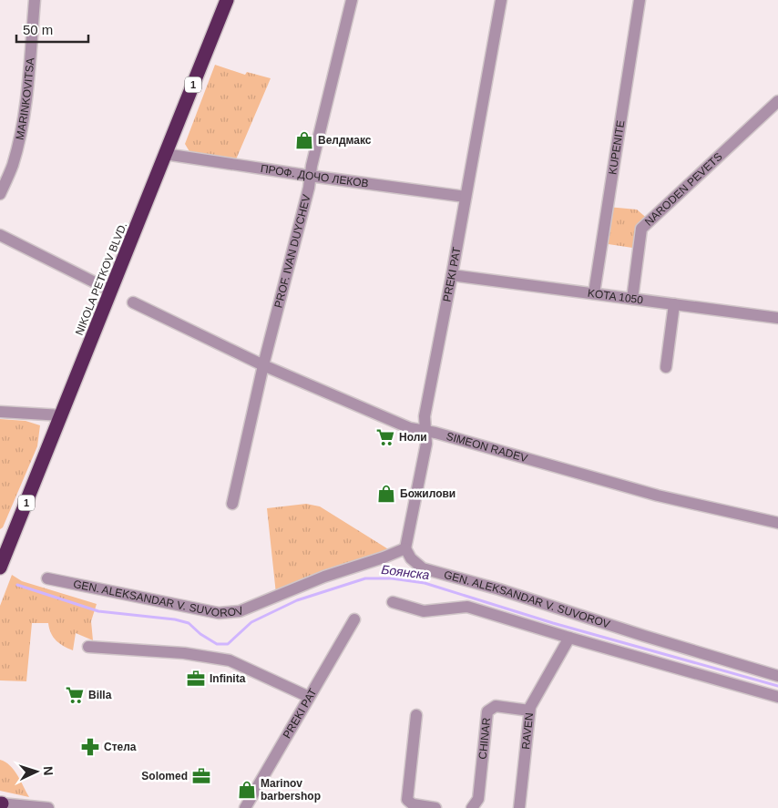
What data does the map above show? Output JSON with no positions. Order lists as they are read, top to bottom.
{
  "streets": {
    "highway": ["1", "NIKOLA PETKOV BLVD."],
    "street": [
      "MARINKOVITSA",
      "KUPENITE",
      "ПРОФ. ДОЧО ЛЕКОВ",
      "NARODEN PEVETS",
      "PROF. IVAN DUYCHEV",
      "PREKI PAT",
      "KOTA 1050",
      "SIMEON RADEV",
      "GEN. ALEKSANDAR V. SUVOROV",
      "RAVEN",
      "CHINAR"
    ]
  },
  "crossings": [
    ["KUPENITE", "KOTA 1050"],
    ["ПРОФ. ДОЧО ЛЕКОВ", "PROF. IVAN DUYCHEV"],
    ["ПРОФ. ДОЧО ЛЕКОВ", "PREKI PAT"],
    ["ПРОФ. ДОЧО ЛЕКОВ", "NIKOLA PETKOV BLVD."],
    ["NARODEN PEVETS", "KOTA 1050"],
    ["PROF. IVAN DUYCHEV", "SIMEON RADEV"],
    ["PREKI PAT", "KOTA 1050"],
    ["PREKI PAT", "SIMEON RADEV"],
    ["PREKI PAT", "GEN. ALEKSANDAR V. SUVOROV"],
    ["GEN. ALEKSANDAR V. SUVOROV", "RAVEN"],
    ["RAVEN", "CHINAR"]
  ],
  "water": ["Боянска"],
  "places": {
    "shop": ["Велдмакс", "Божилови", "Marinov barbershop"],
    "supermarket": ["Ноли", "Billa"],
    "office": ["Infinita", "Solomed"],
    "pharmacy": ["Стела"]
  },
  "scale_bar": "50 m",
  "north": "right"
}
